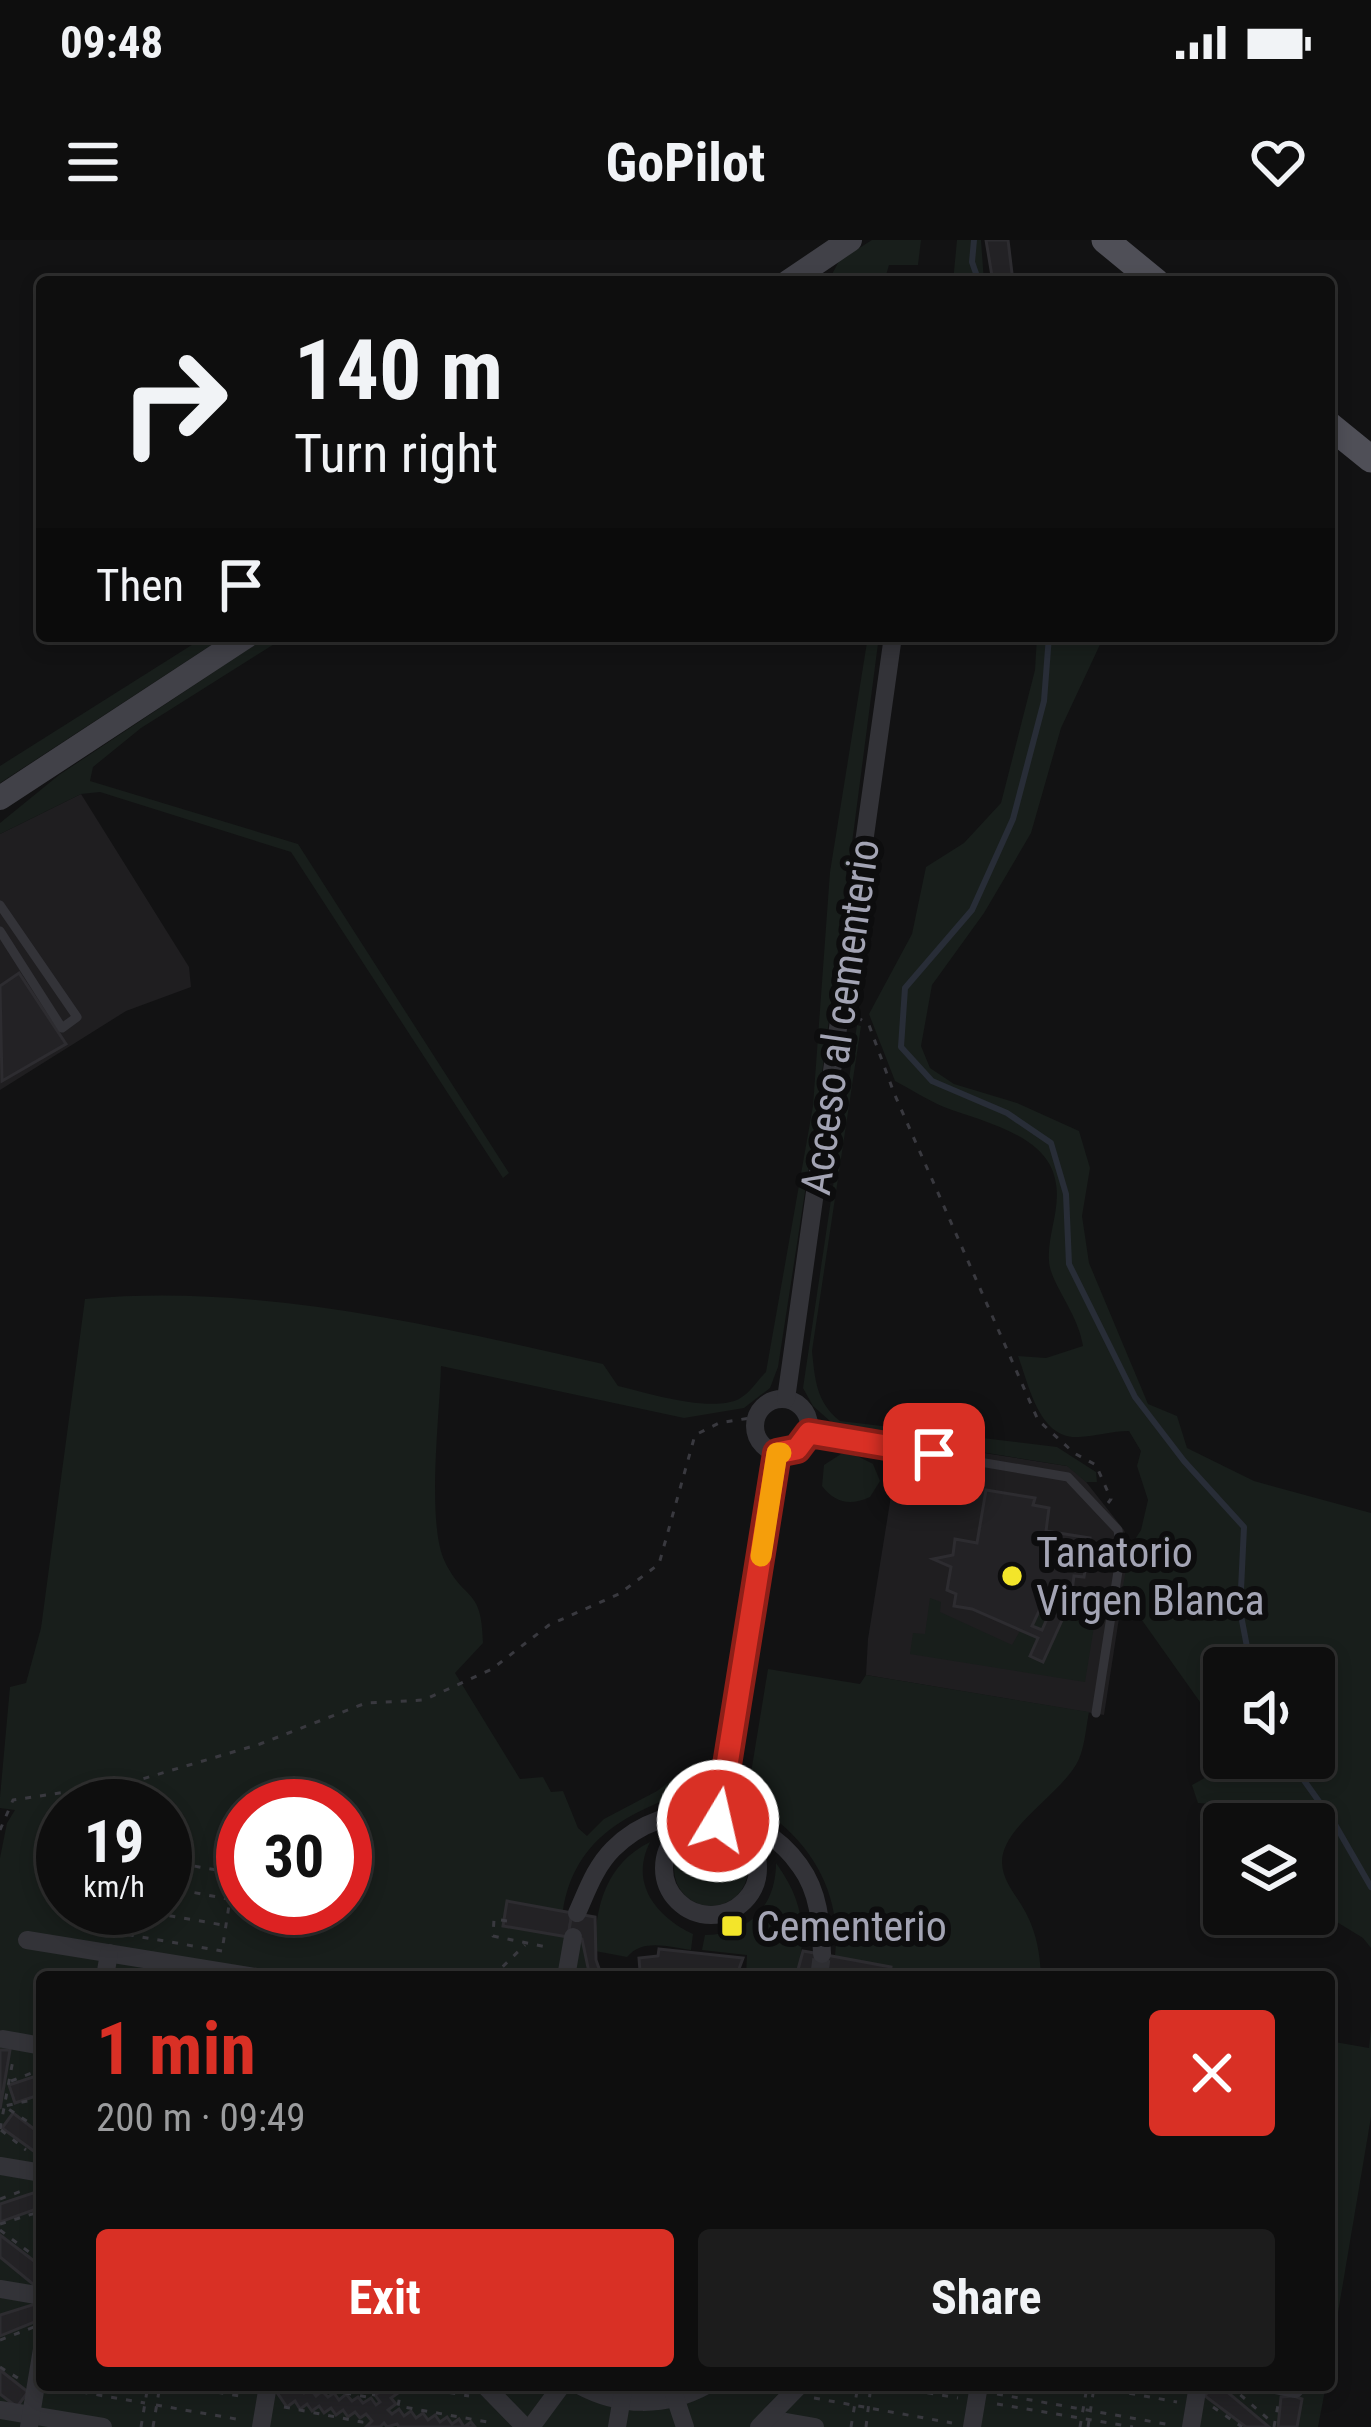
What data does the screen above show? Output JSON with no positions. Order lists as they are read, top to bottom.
{
  "streets": {
    "street": ["Acceso al cementerio"]
  },
  "places": {
    "other": ["Tanatorio Virgen Blanca"],
    "transit": ["Cementerio"]
  },
  "page": {
    "status": "09:48",
    "header": "GoPilot",
    "turn": ["140 m", "Turn right"],
    "then": "Then",
    "speed": "19 km/h",
    "limit": "30",
    "heading": ["1 min", "200 m · 09:49"],
    "buttons": ["Exit", "Share"]
  }
}
